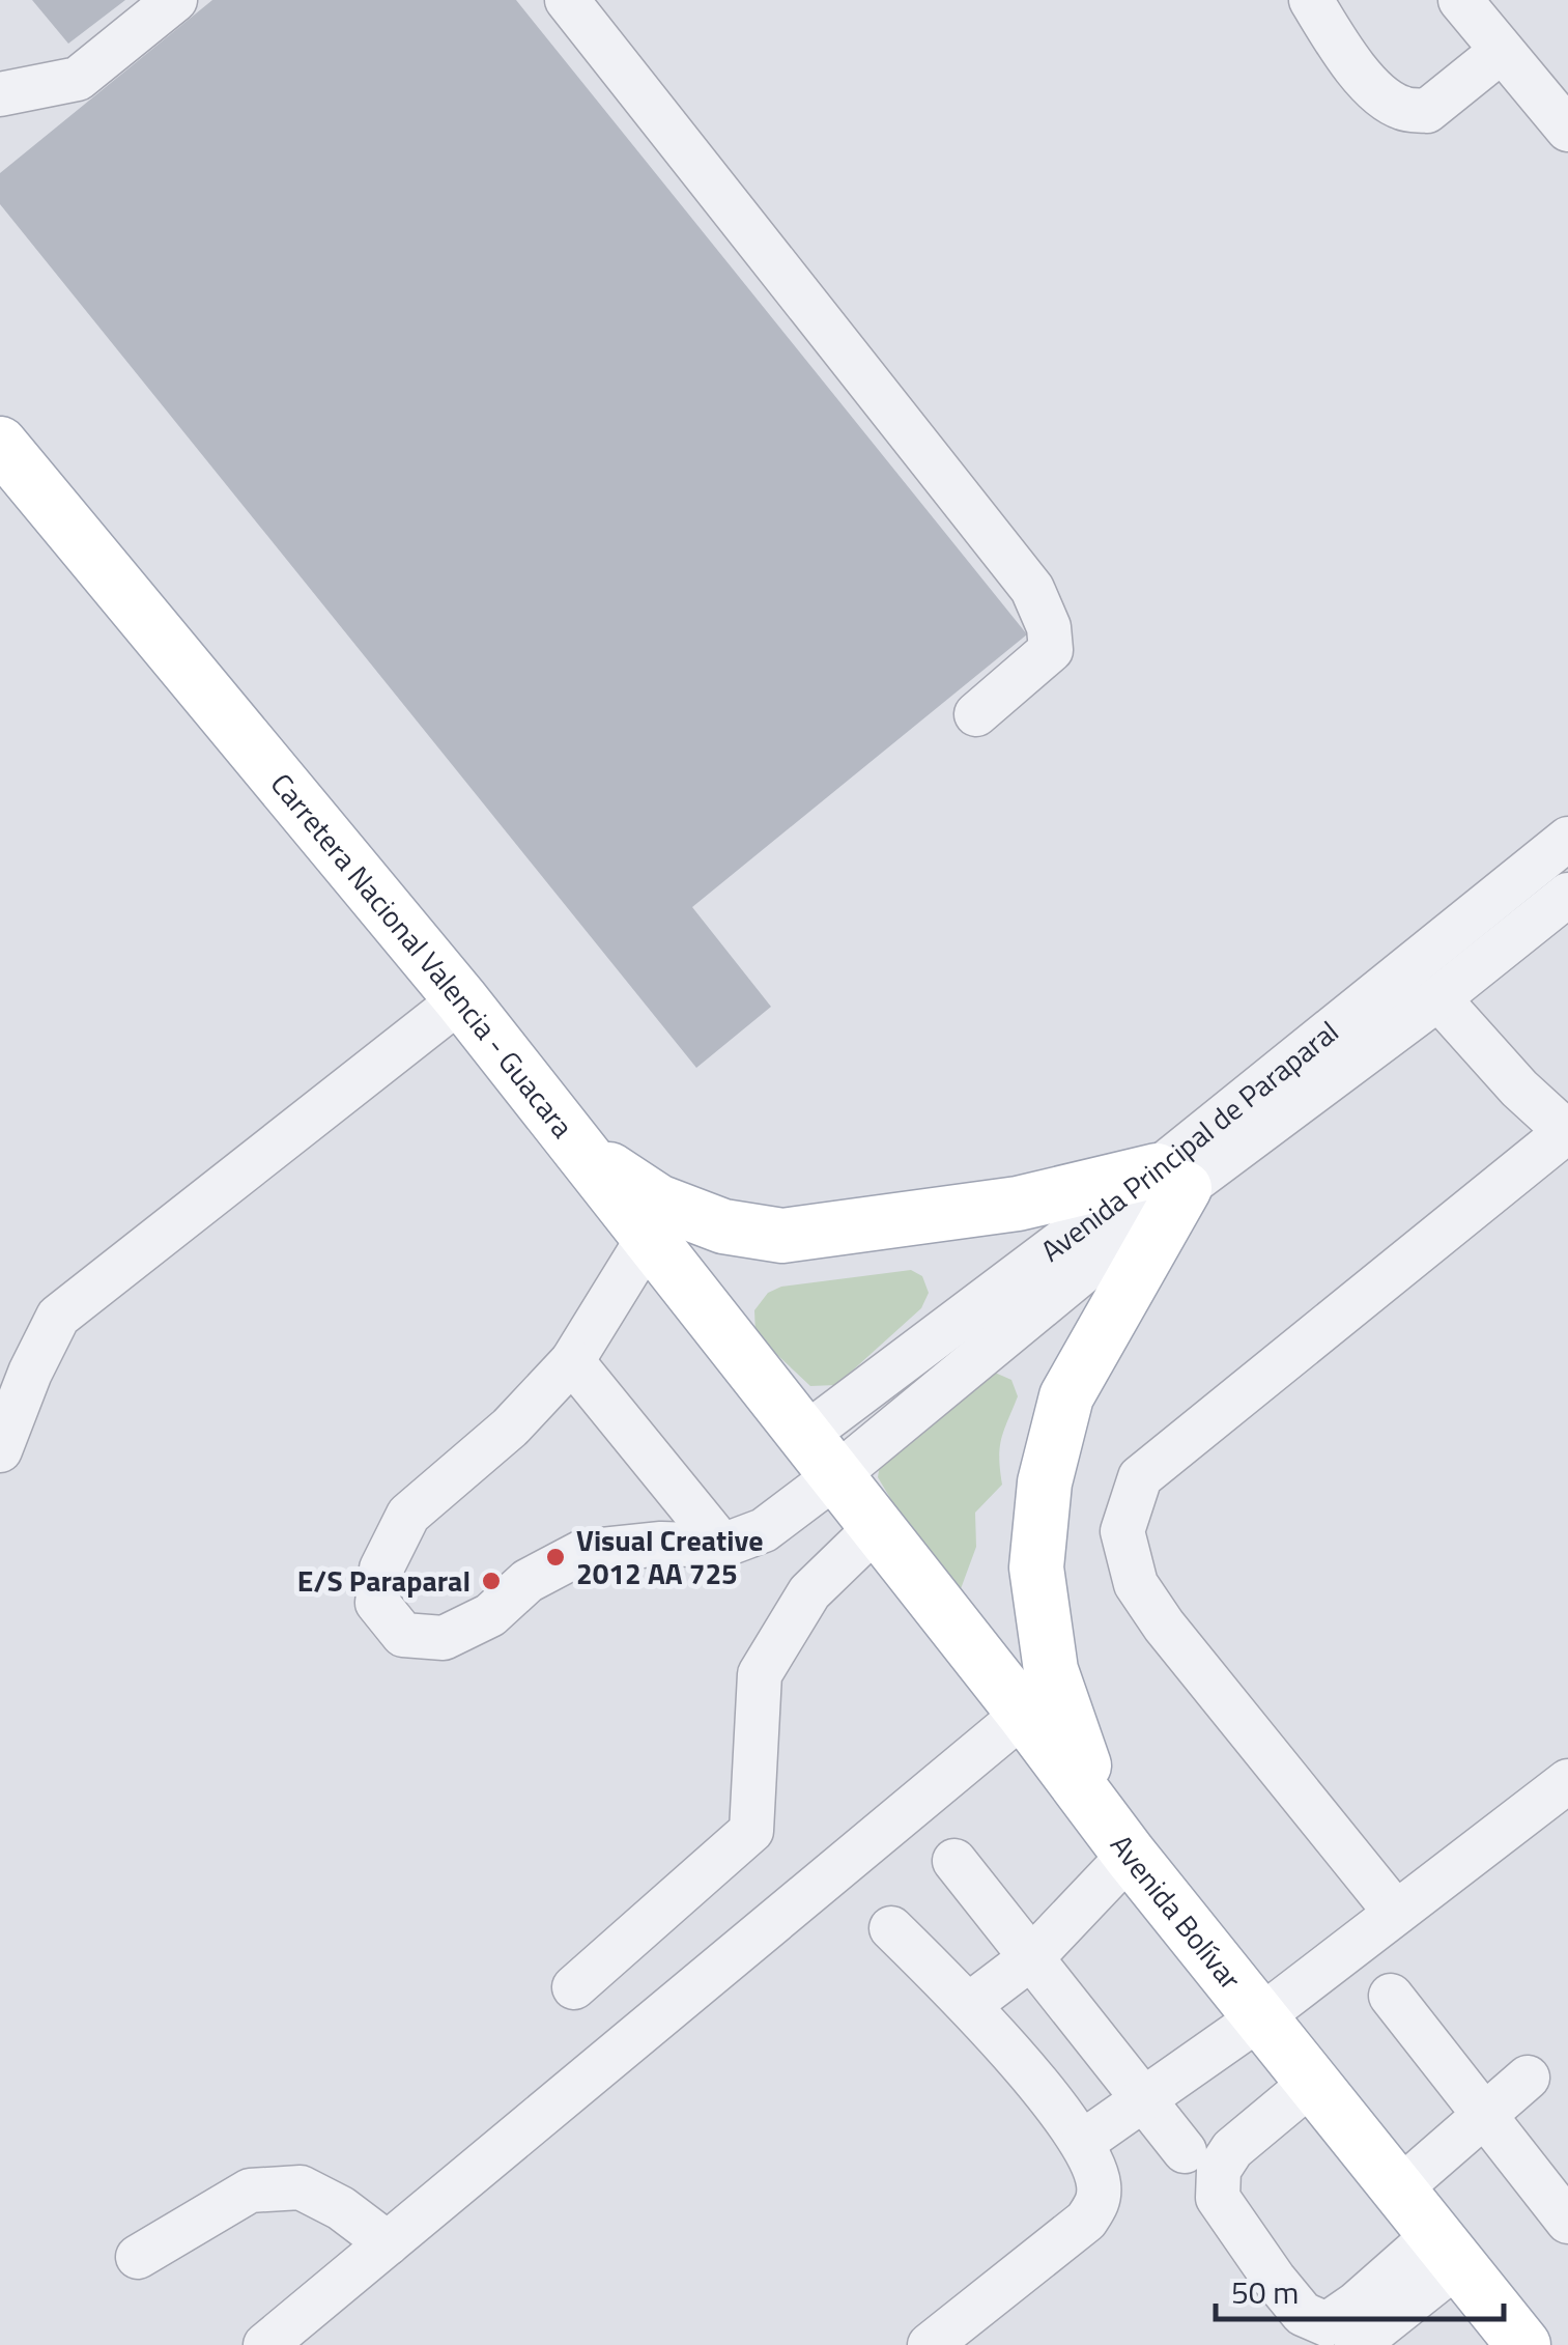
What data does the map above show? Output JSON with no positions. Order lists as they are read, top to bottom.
{
  "streets": {
    "main road": ["Carretera Nacional Valencia - Guacara", "Avenida Bolívar"],
    "street": ["Avenida Principal de Paraparal"]
  },
  "crossings": [
    ["Carretera Nacional Valencia - Guacara", "Avenida Principal de Paraparal"],
    ["Carretera Nacional Valencia - Guacara", "Avenida Bolívar"],
    ["Avenida Principal de Paraparal", "Avenida Bolívar"]
  ],
  "places": ["Visual Creative 2012 AA 725", "E/S Paraparal"],
  "scale_bar": "50 m"
}
